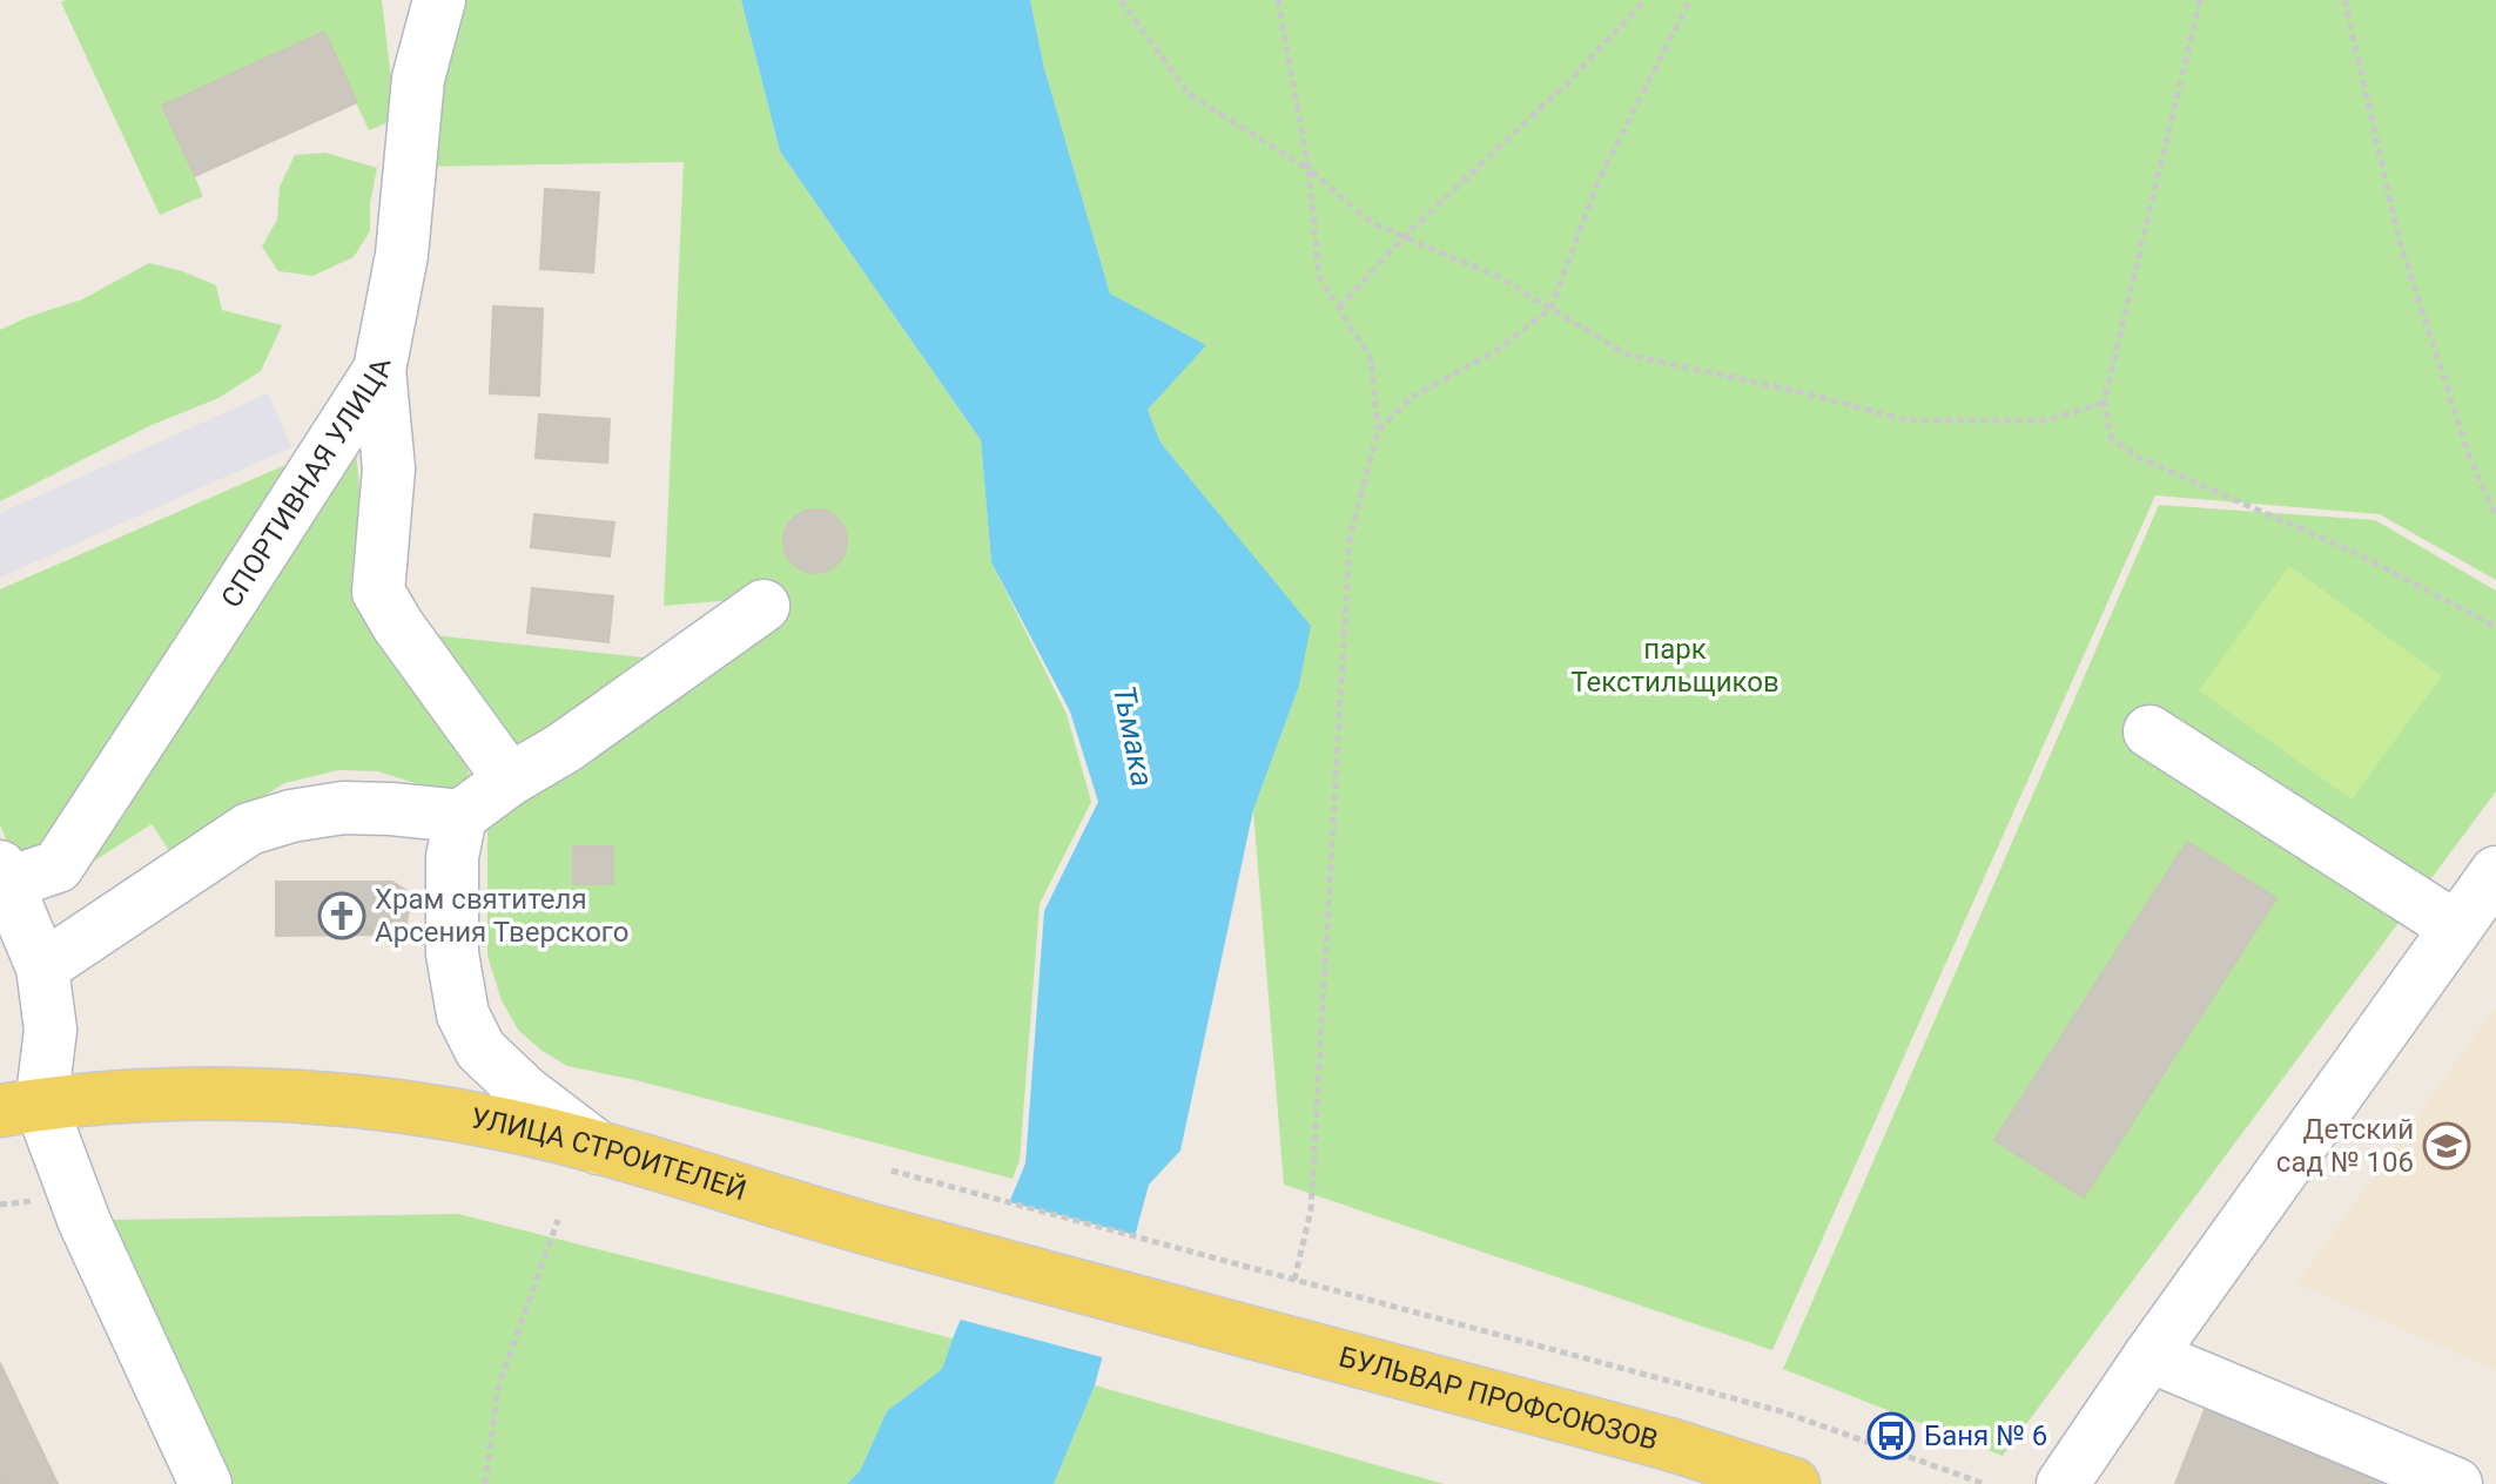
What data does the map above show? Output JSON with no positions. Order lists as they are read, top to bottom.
{
  "streets": {
    "main road": ["УЛИЦА СТРОИТЕЛЕЙ", "БУЛЬВАР ПРОФСОЮЗОВ"],
    "street": ["СПОРТИВНАЯ УЛИЦА"]
  },
  "crossings": [
    ["УЛИЦА СТРОИТЕЛЕЙ", "БУЛЬВАР ПРОФСОЮЗОВ"]
  ],
  "water": ["Тьмака"],
  "parks": ["парк Текстильщиков"],
  "places": {
    "church": ["Храм святителя Арсения Тверского"],
    "school or university": ["Детский сад № 106"],
    "bus stop": ["Баня № 6"]
  }
}
